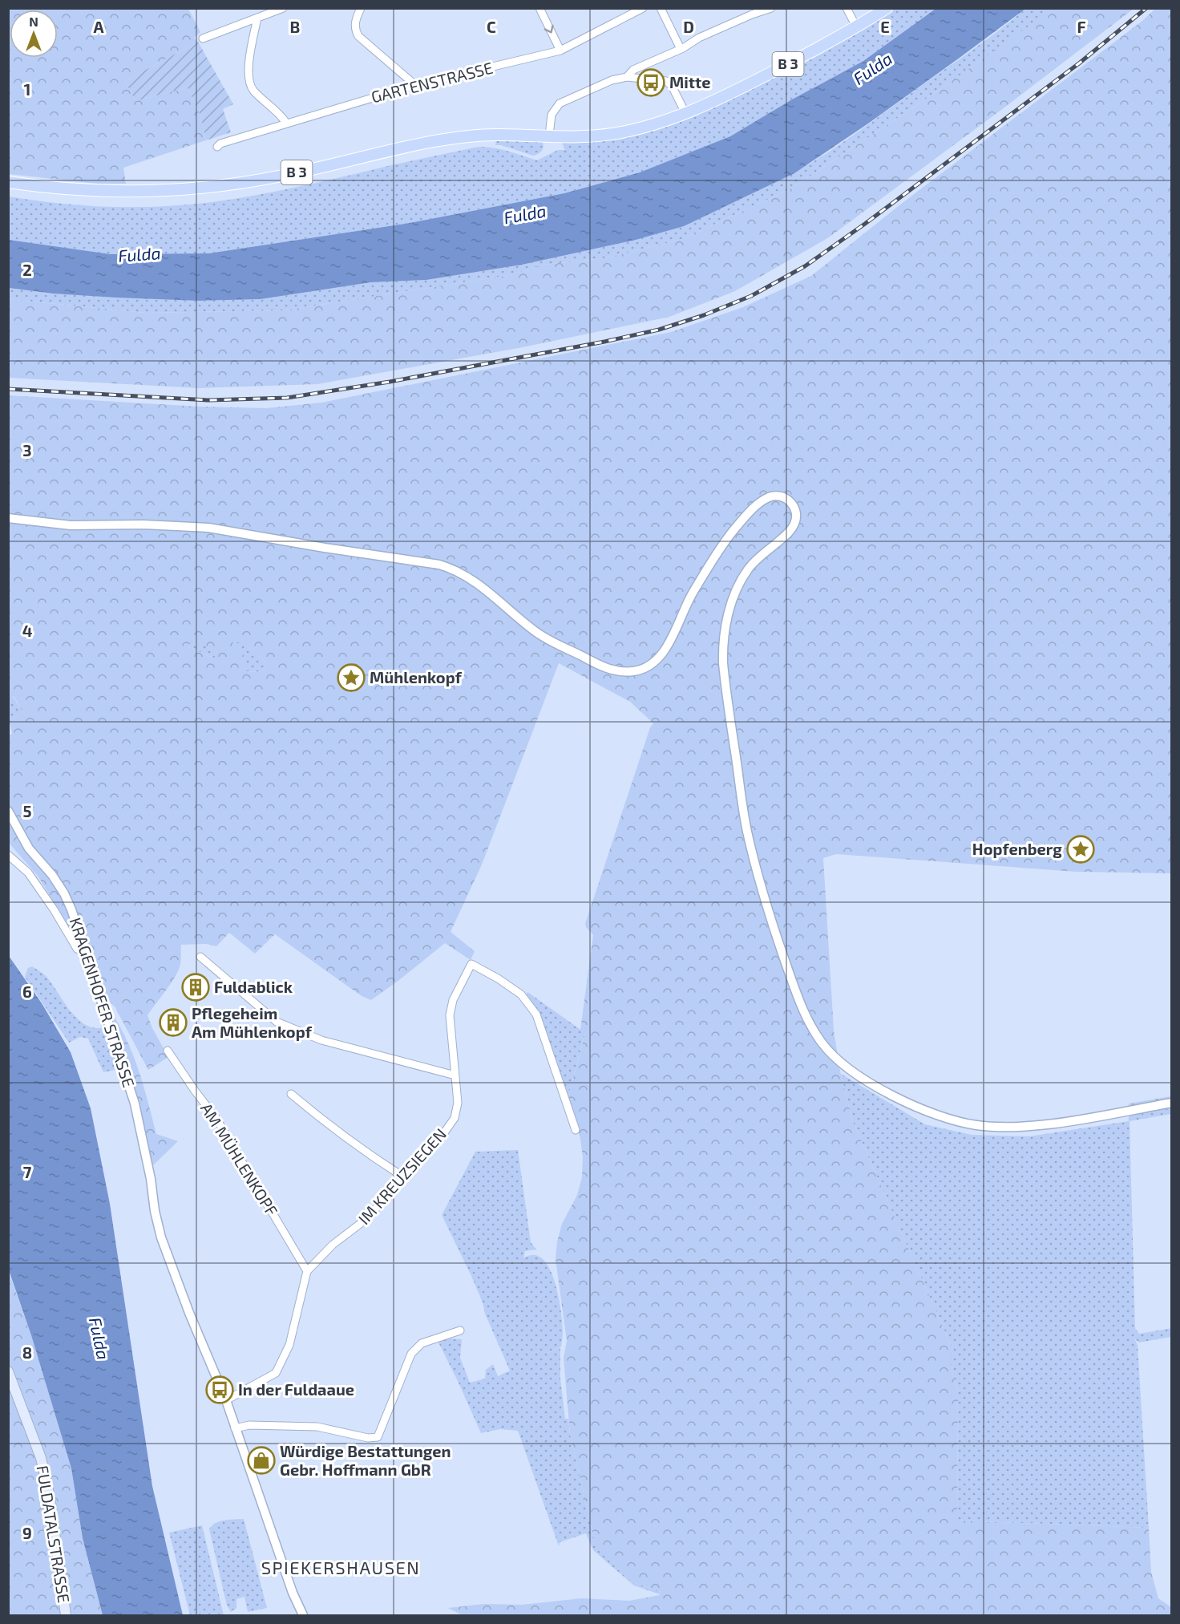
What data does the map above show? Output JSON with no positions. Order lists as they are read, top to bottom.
{
  "streets": {
    "main road": ["B 3", "FULDATALSTRASSE"],
    "street": [
      "GARTENSTRASSE",
      "KRAGENHOFER STRASSE",
      "AM MÜHLENKOPF",
      "IM KREUZSIEGEN"
    ]
  },
  "crossings": [
    ["KRAGENHOFER STRASSE", "IM KREUZSIEGEN"],
    ["AM MÜHLENKOPF", "IM KREUZSIEGEN"]
  ],
  "districts": ["SPIEKERSHAUSEN"],
  "water": ["Fulda"],
  "places": {
    "bus stop": ["Mitte", "In der Fuldaaue"],
    "place": ["Mühlenkopf", "Hopfenberg"],
    "building": ["Fuldablick", "Pflegeheim Am Mühlenkopf"],
    "shop": ["Würdige Bestattungen Gebr. Hoffmann GbR"]
  },
  "north": "top",
  "grid": {
    "columns": [
      "A",
      "B",
      "C",
      "D",
      "E",
      "F"
    ],
    "rows": [
      "1",
      "2",
      "3",
      "4",
      "5",
      "6",
      "7",
      "8",
      "9"
    ]
  }
}
